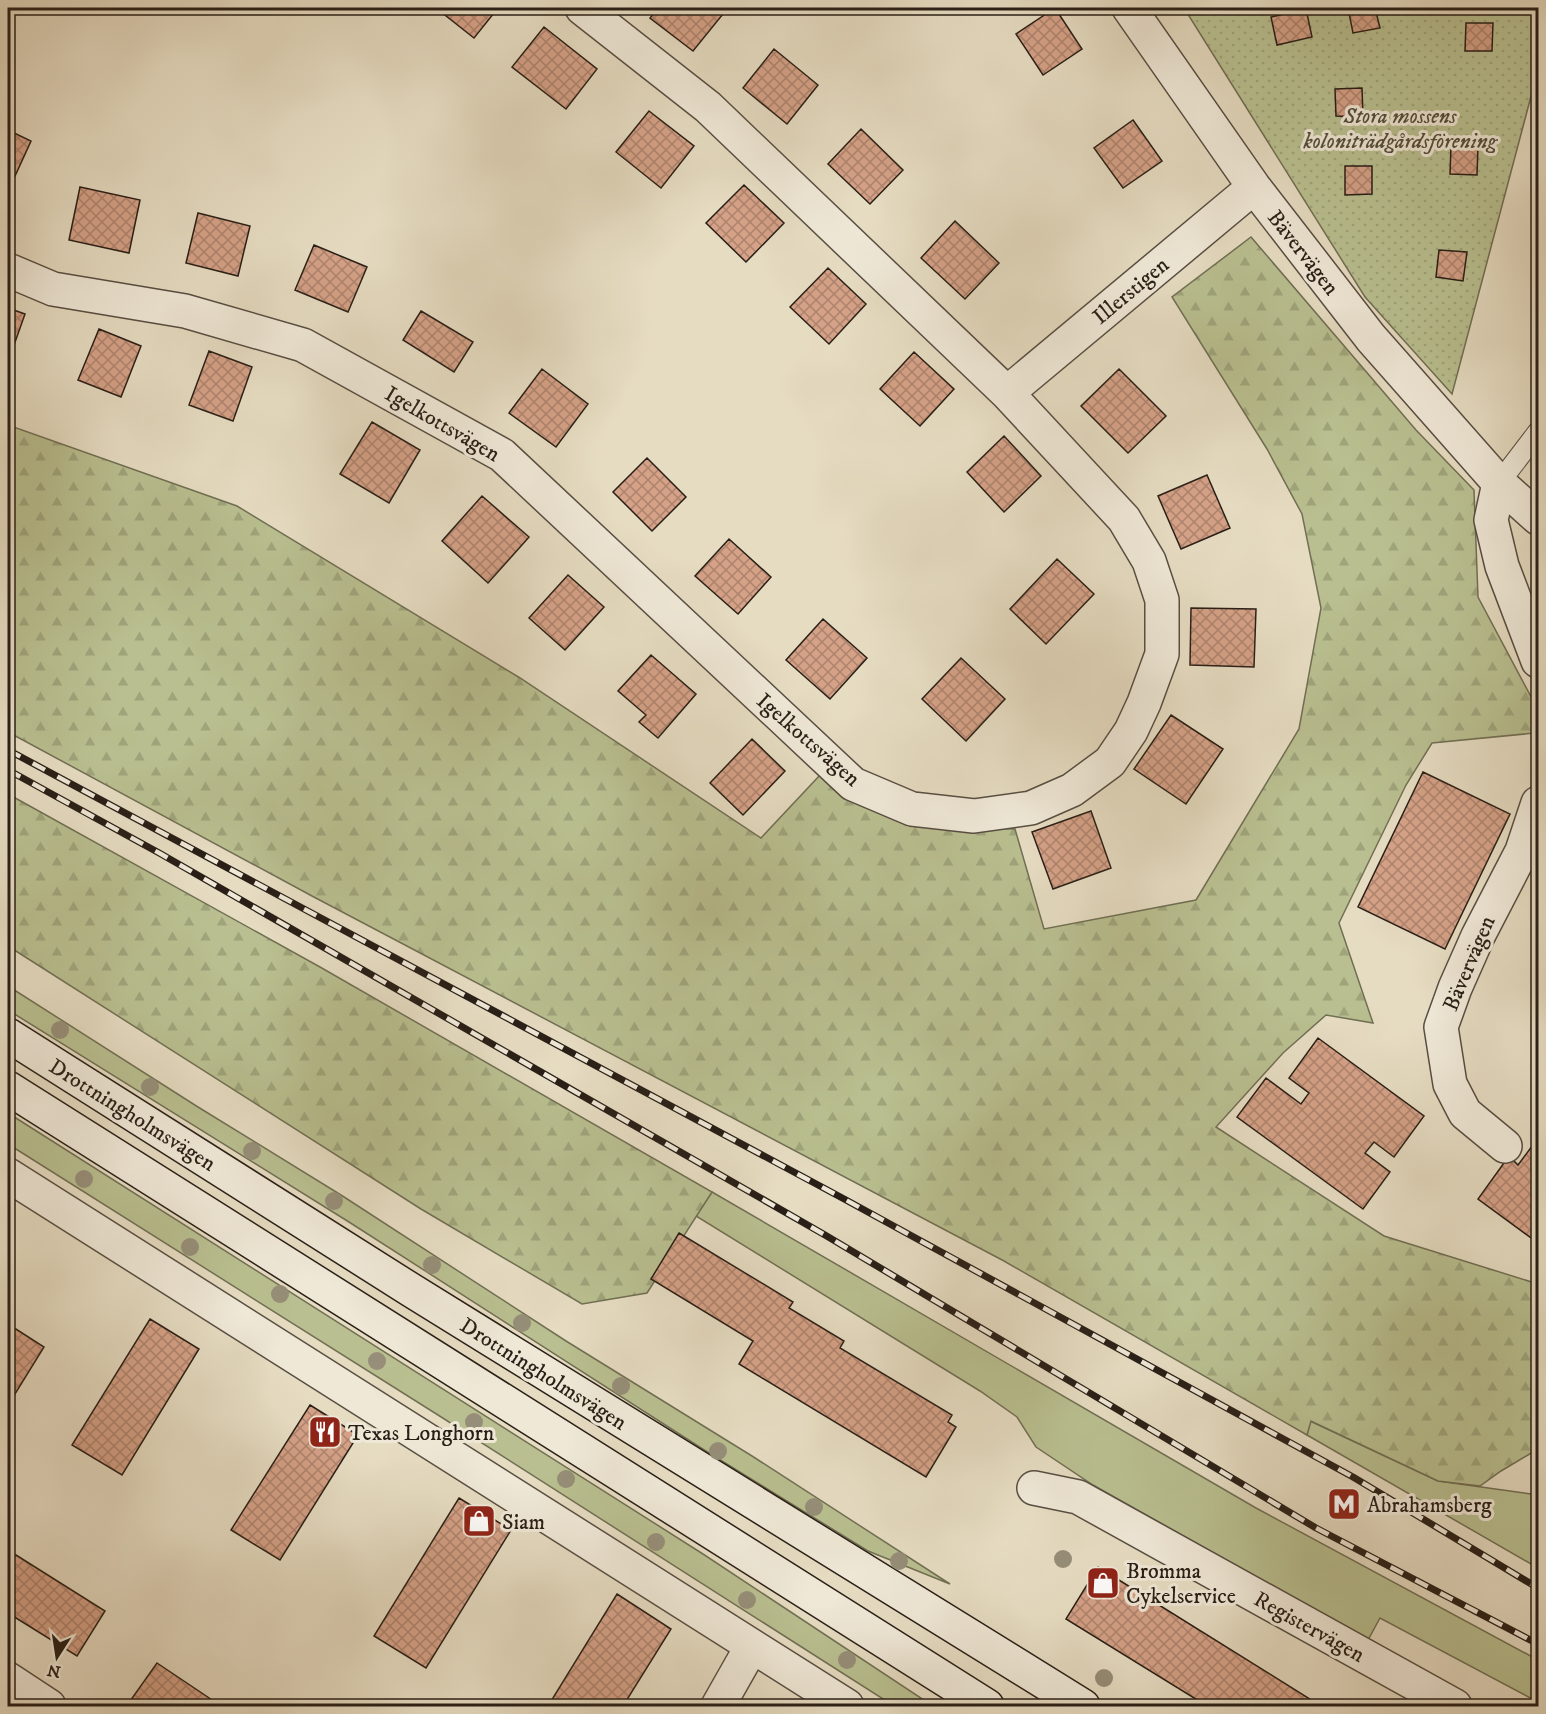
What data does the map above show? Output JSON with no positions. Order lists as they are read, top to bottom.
{
  "streets": {
    "street": [
      "Bävervägen",
      "Illerstigen",
      "Igelkottsvägen",
      "Drottningholmsvägen",
      "Registervägen"
    ]
  },
  "crossings": [
    ["Bävervägen", "Illerstigen"],
    ["Illerstigen", "Igelkottsvägen"]
  ],
  "parks": ["Stora mossens koloniträdgårdsförening"],
  "places": {
    "restaurant": ["Texas Longhorn"],
    "metro station": ["Abrahamsberg"],
    "shop": ["Siam", "Bromma Cykelservice"]
  },
  "north": "bottom"
}
